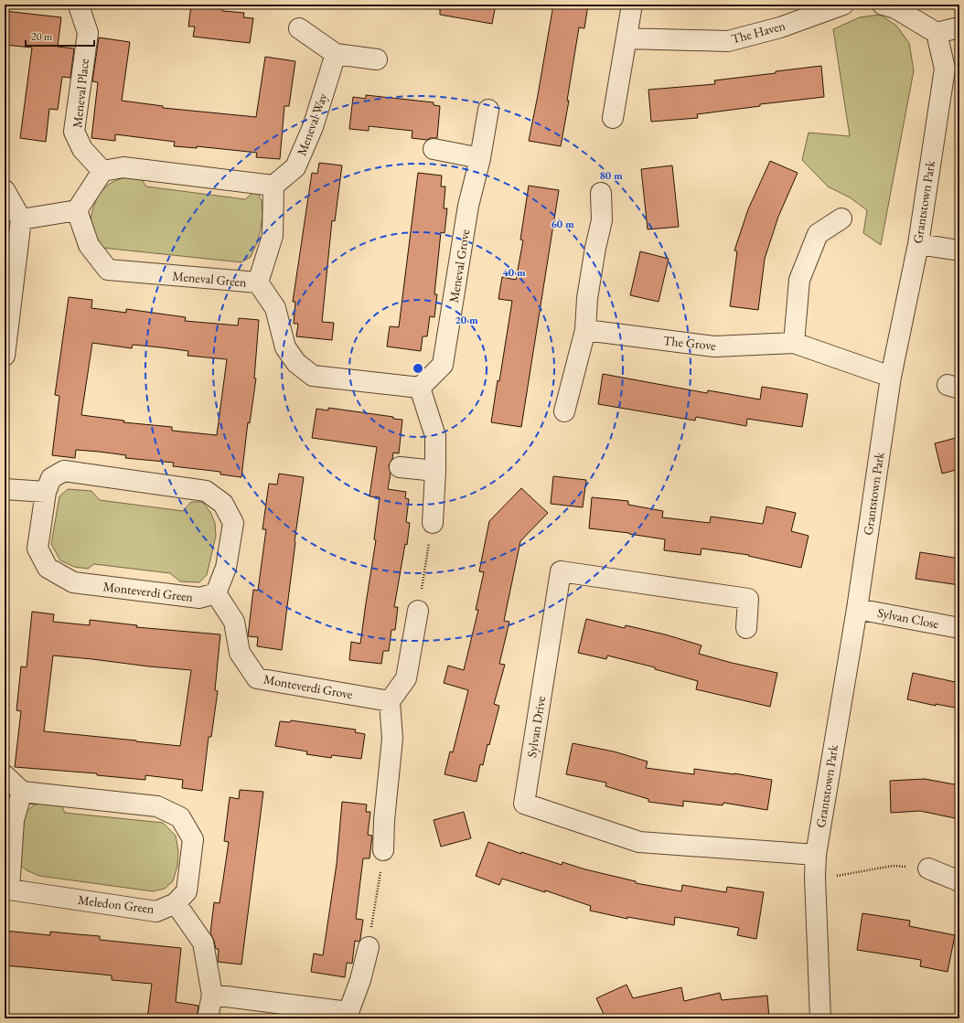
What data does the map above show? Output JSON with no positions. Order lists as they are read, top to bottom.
{
  "streets": {
    "street": [
      "The Haven",
      "Meneval Place",
      "Meneval Way",
      "Grantstown Park",
      "Meneval Grove",
      "Meneval Green",
      "The Grove",
      "Monteverdi Green",
      "Sylvan Close",
      "Monteverdi Grove",
      "Sylvan Drive",
      "Meledon Green"
    ]
  },
  "crossings": [
    ["Meneval Way", "Meneval Green"],
    ["Grantstown Park", "The Grove"],
    ["Grantstown Park", "Sylvan Close"],
    ["Grantstown Park", "Sylvan Drive"],
    ["Monteverdi Green", "Monteverdi Grove"]
  ],
  "scale_bar": "20 m",
  "rings": [
    "80 m",
    "60 m",
    "40 m",
    "20 m"
  ]
}
